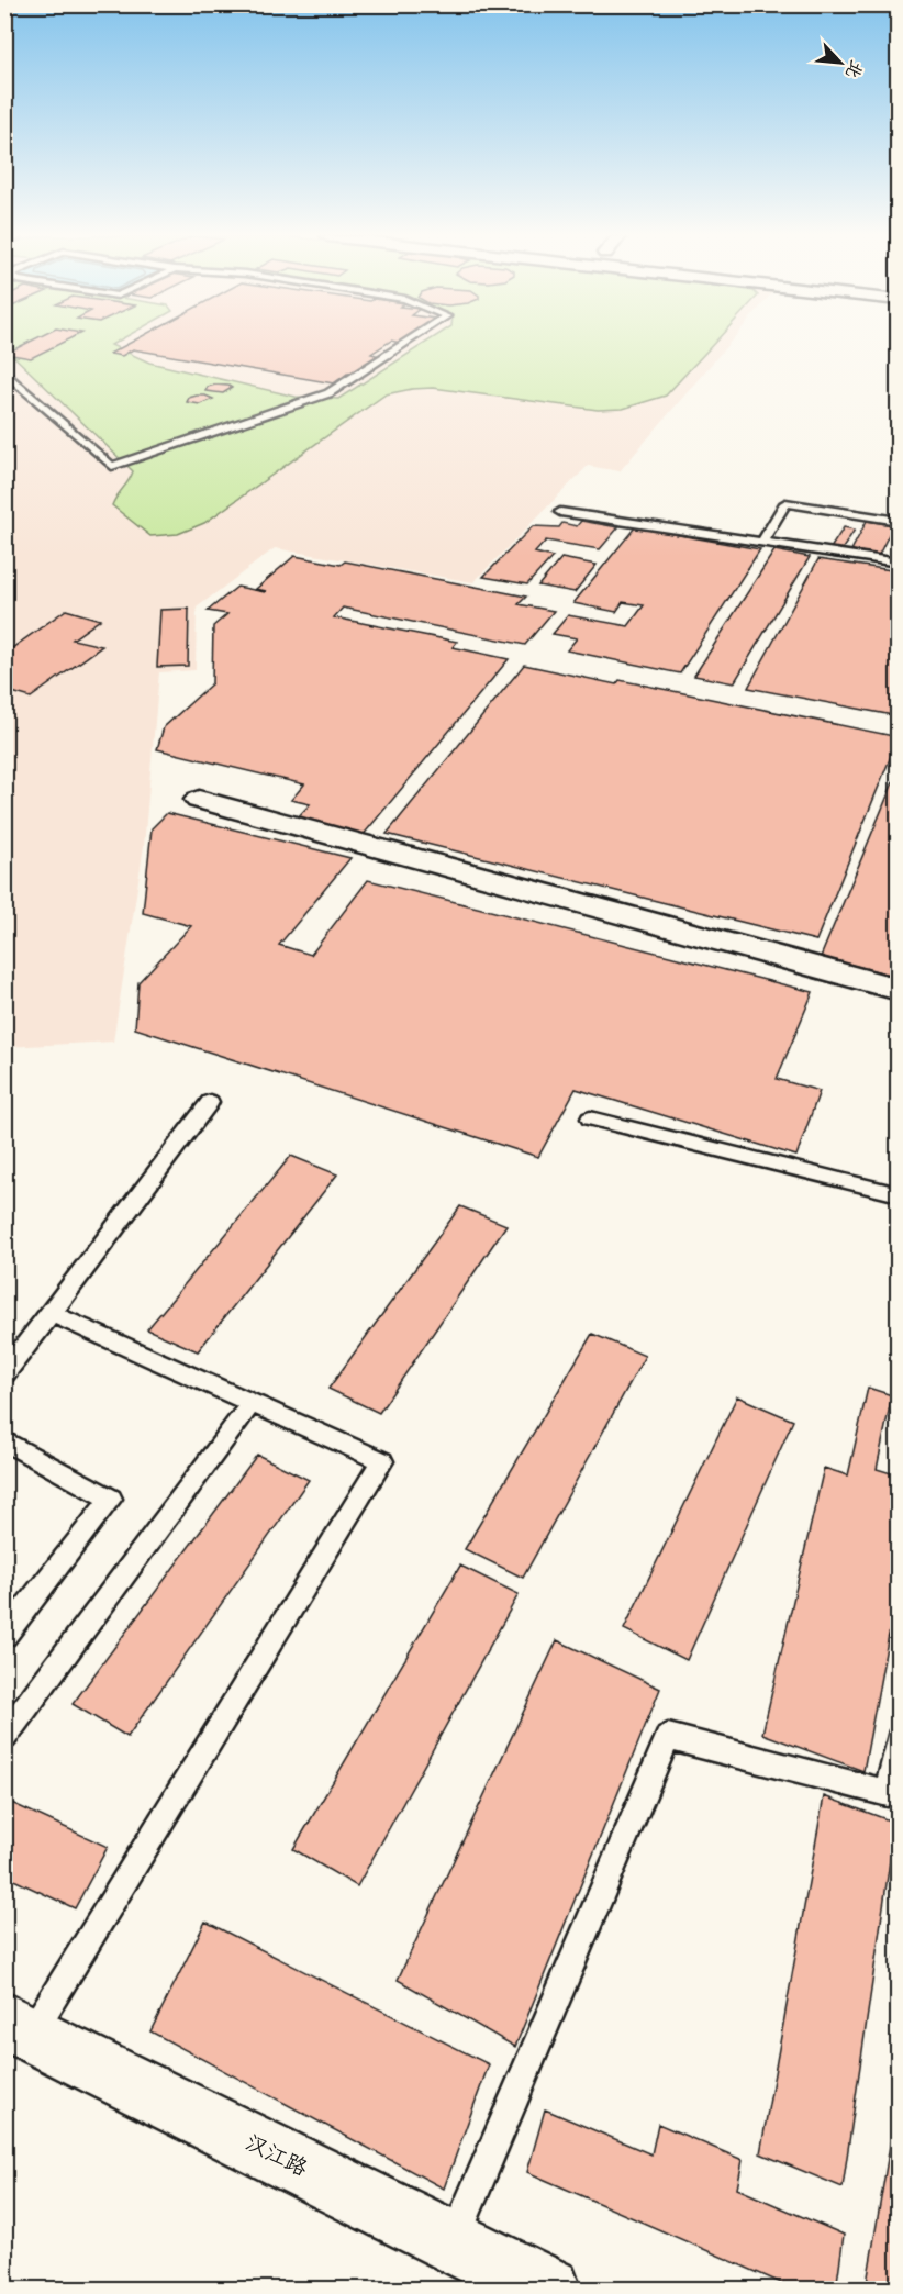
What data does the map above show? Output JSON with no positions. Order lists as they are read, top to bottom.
{
  "streets": {
    "street": ["汉江路"]
  },
  "north": "bottom right"
}
